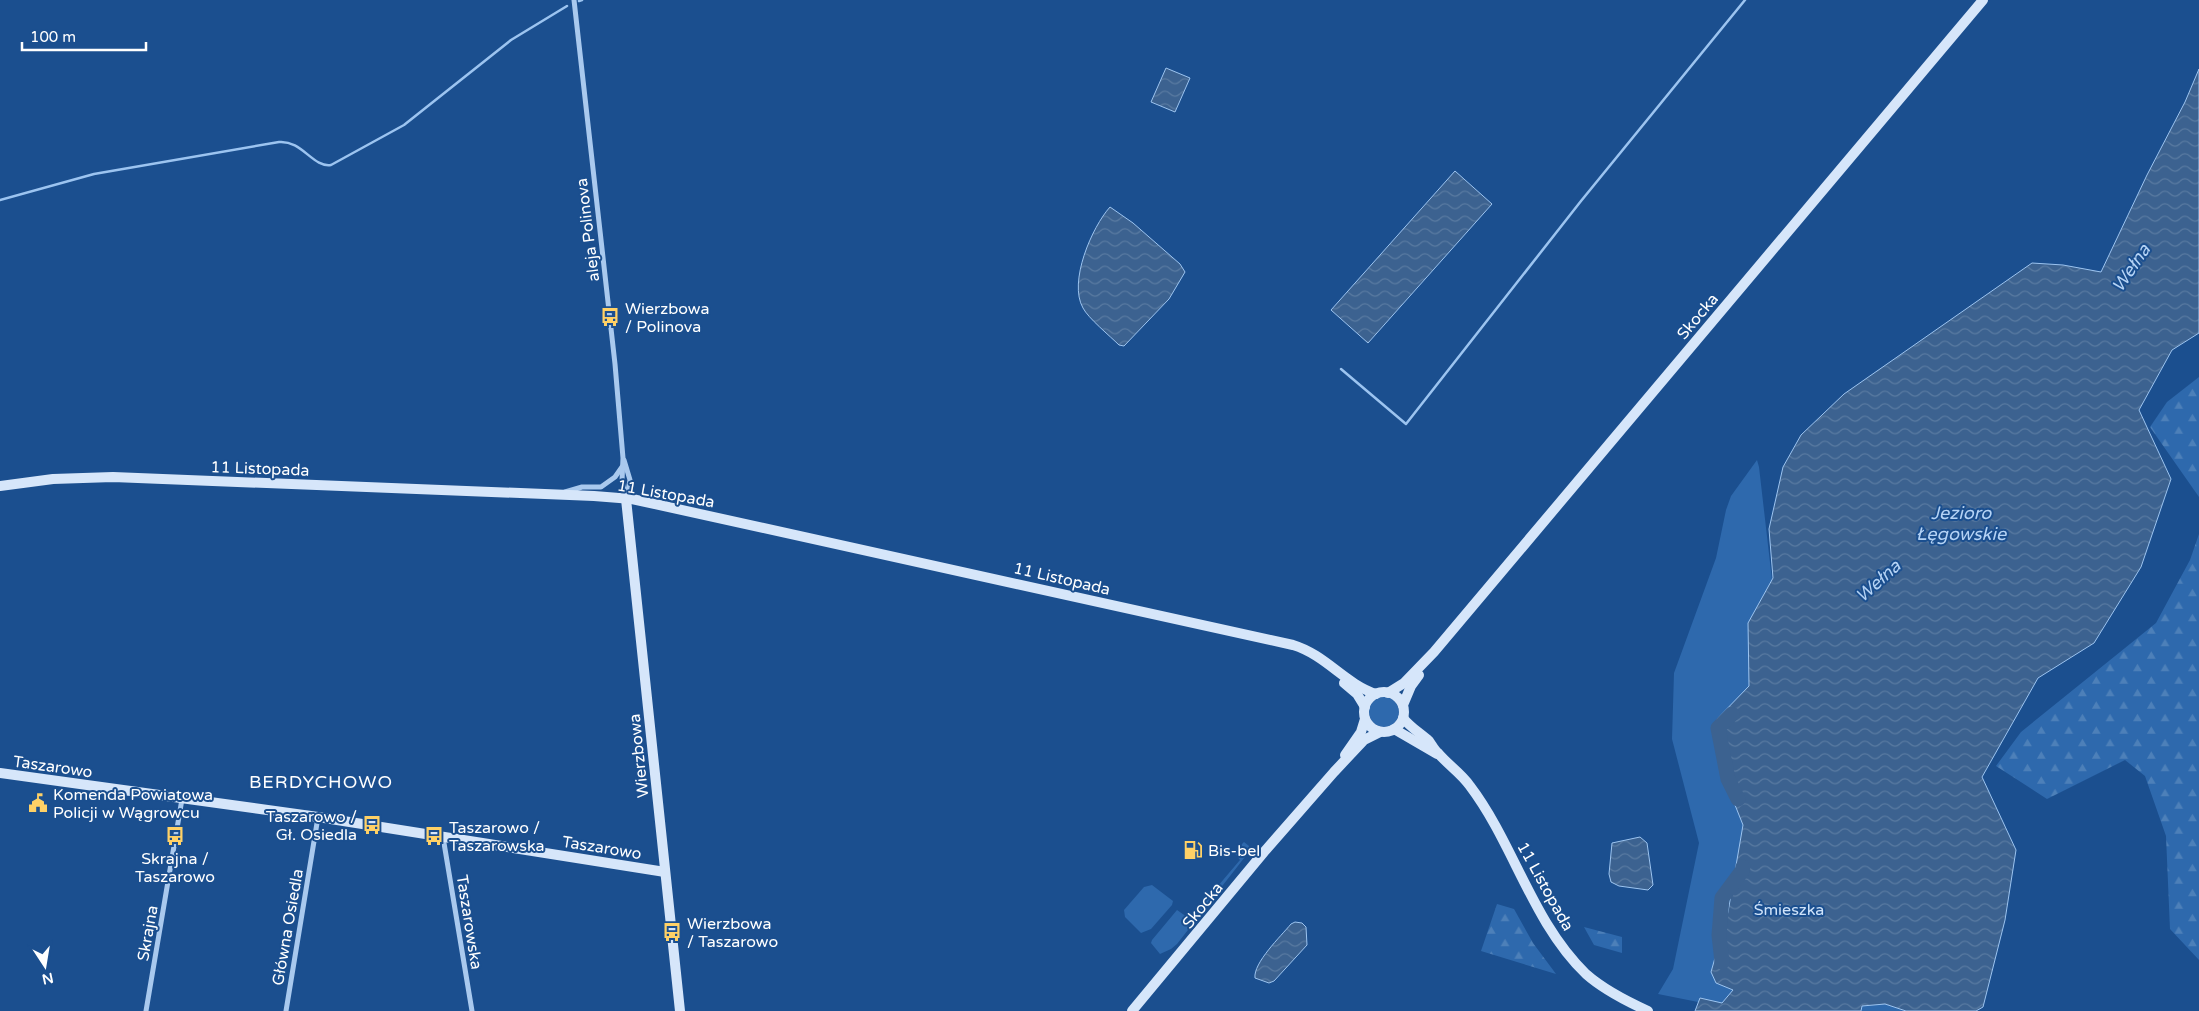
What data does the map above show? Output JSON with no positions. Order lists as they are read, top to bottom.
{
  "streets": {
    "main road": [
      "Skocka",
      "11 Listopada",
      "Wierzbowa",
      "Taszarowo"
    ],
    "street": [
      "aleja Polinova",
      "Taszarowska",
      "Główna Osiedla",
      "Skrajna"
    ]
  },
  "crossings": [
    ["aleja Polinova", "11 Listopada"],
    ["aleja Polinova", "Wierzbowa"],
    ["Skocka", "11 Listopada"],
    ["11 Listopada", "Wierzbowa"],
    ["Wierzbowa", "Taszarowo"],
    ["Taszarowo", "Taszarowska"],
    ["Taszarowo", "Główna Osiedla"],
    ["Taszarowo", "Skrajna"]
  ],
  "districts": ["BERDYCHOWO"],
  "water": ["Wełna", "Jezioro Łęgowskie"],
  "parks": ["Śmieszka"],
  "places": {
    "bus stop": [
      "Wierzbowa / Polinova",
      "Taszarowo / Gł. Osiedla",
      "Skrajna / Taszarowo",
      "Taszarowo / Taszarowska",
      "Wierzbowa / Taszarowo"
    ],
    "public building": ["Komenda Powiatowa Policji w Wągrowcu"],
    "fuel station": ["Bis-bel"]
  },
  "scale_bar": "100 m",
  "north": "bottom"
}
